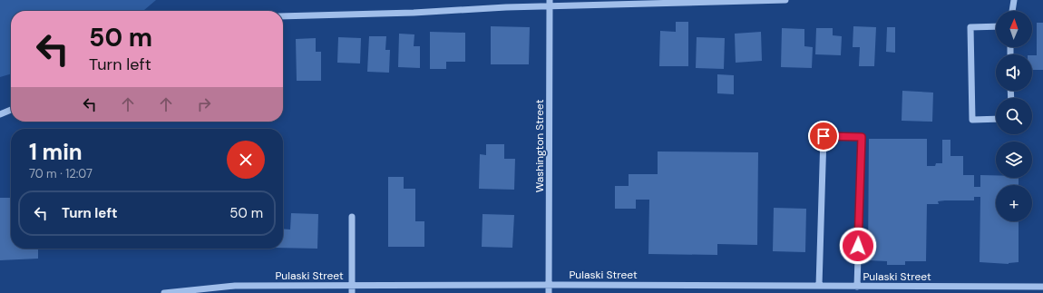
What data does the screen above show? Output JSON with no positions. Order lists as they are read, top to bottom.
{
  "streets": {
    "street": ["Washington Street", "Pulaski Street"]
  },
  "crossings": [
    ["Washington Street", "Pulaski Street"]
  ],
  "north": "top",
  "page": {
    "map_buttons": "+",
    "turn": ["50 m", "Turn left"],
    "heading": ["1 min", "70 m · 12:07"],
    "list": [
      {
        "name": "Turn left",
        "value": "50 m"
      }
    ]
  }
}
